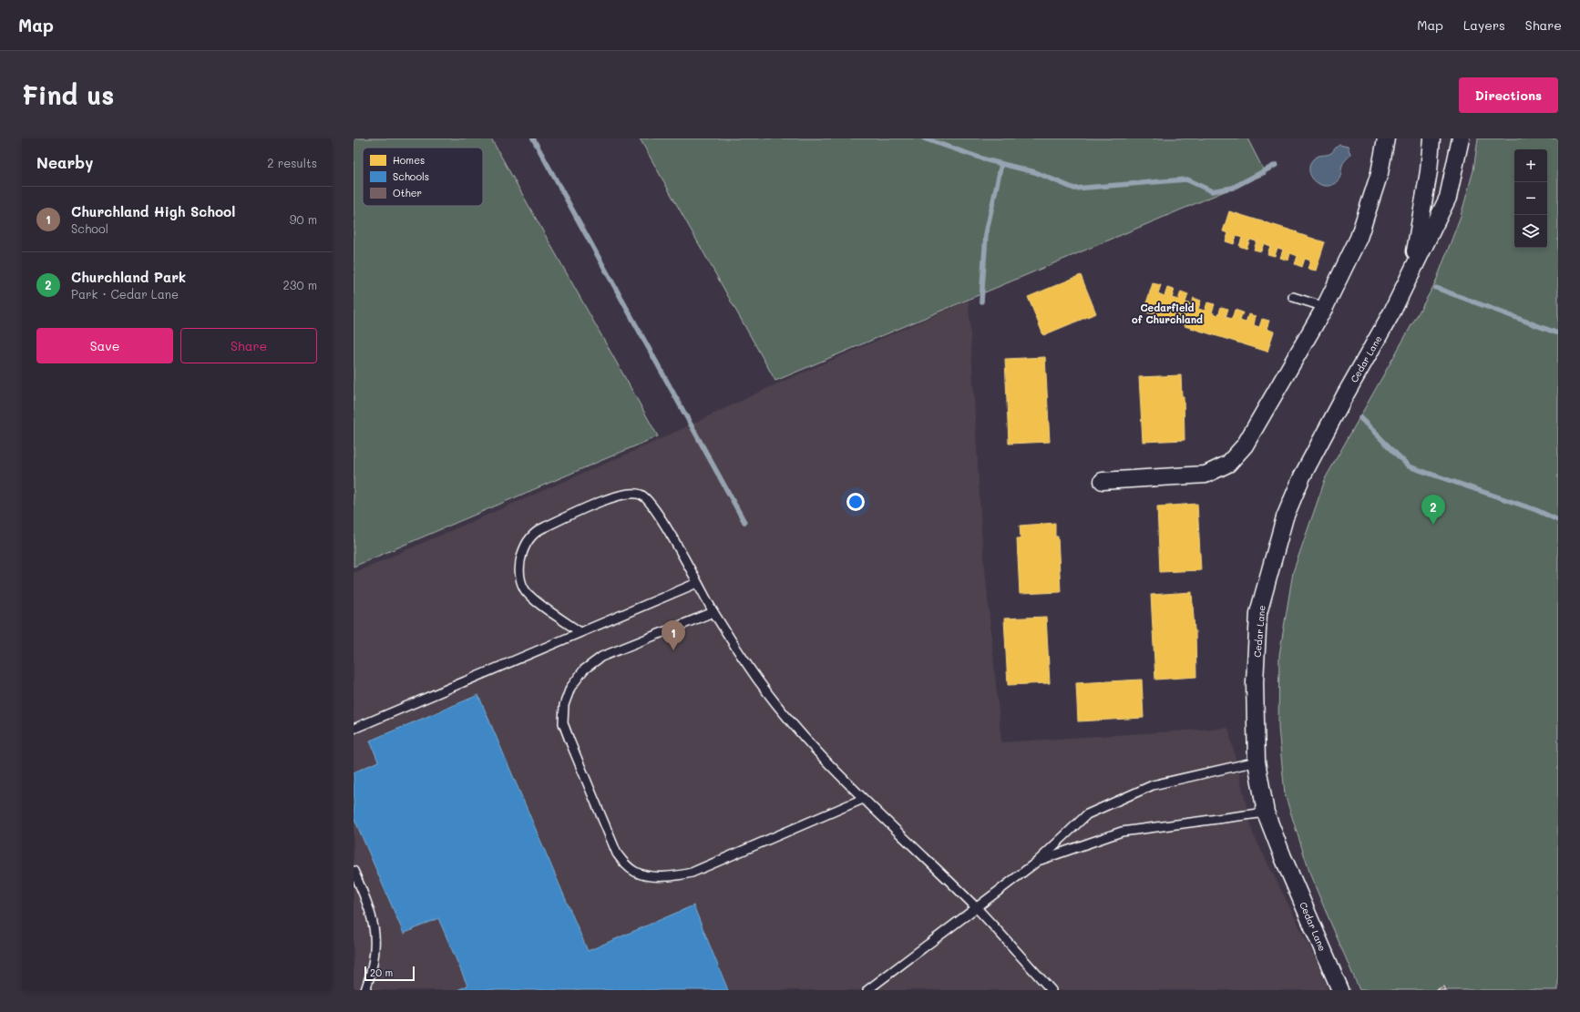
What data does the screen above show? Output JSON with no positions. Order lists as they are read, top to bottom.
{
  "streets": {
    "street": ["Cedar Lane"]
  },
  "districts": ["Cedarfield of Churchland"],
  "legend": ["Homes", "Schools", "Other"],
  "scale_bar": "20 m",
  "page": {
    "header": "Map",
    "nav": ["Map", "Layers", "Share"],
    "buttons": [
      "Directions",
      ["Save", "Share"]
    ],
    "title": "Find us",
    "heading": ["Nearby", "2 results"],
    "map_buttons": ["+", "−"],
    "list": [
      {
        "mark": "1",
        "name": "Churchland High School",
        "note": "School",
        "value": "90 m"
      },
      {
        "mark": "2",
        "name": "Churchland Park",
        "note": "Park · Cedar Lane",
        "value": "230 m"
      }
    ],
    "pins": ["2", "1"],
    "scale": "20 m"
  }
}
